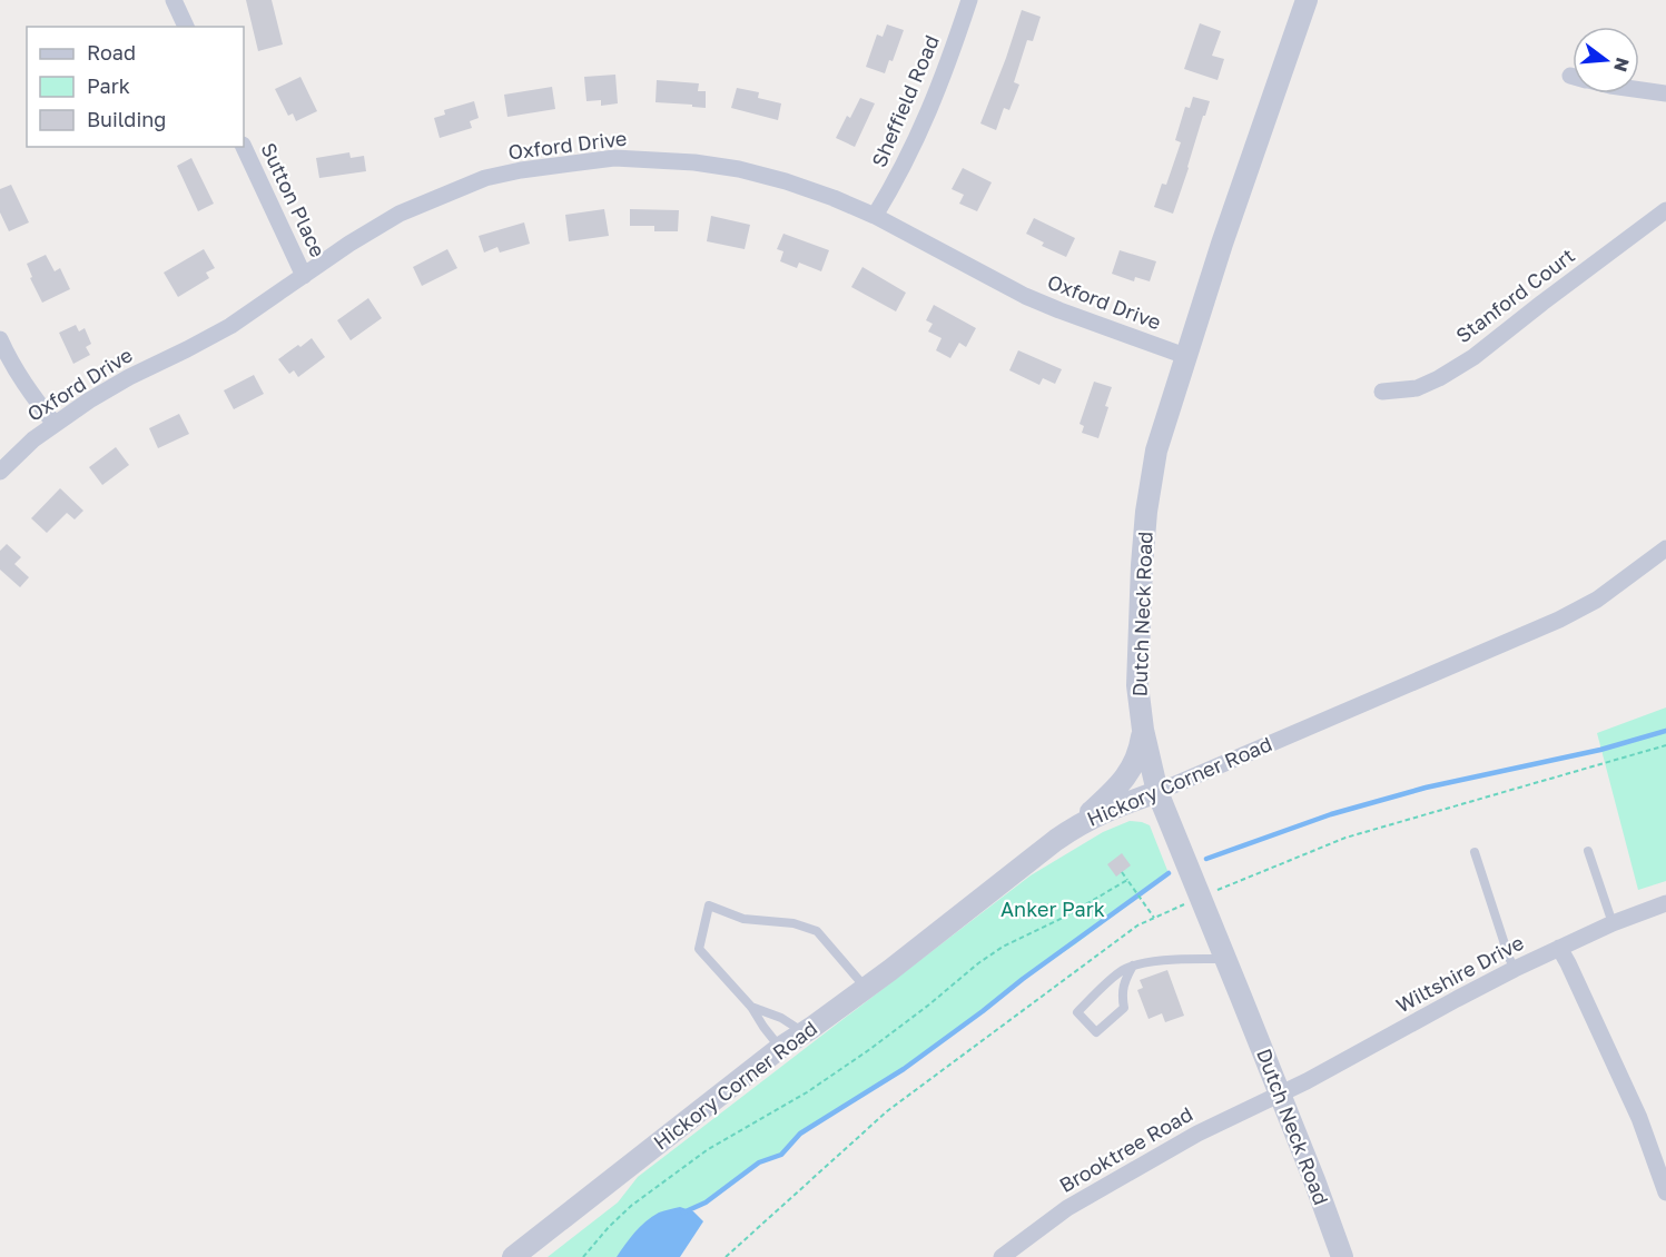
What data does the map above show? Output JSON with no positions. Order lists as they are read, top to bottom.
{
  "streets": {
    "street": [
      "Sheffield Road",
      "Oxford Drive",
      "Sutton Place",
      "Stanford Court",
      "Dutch Neck Road",
      "Hickory Corner Road",
      "Wiltshire Drive",
      "Brooktree Road"
    ]
  },
  "crossings": [
    ["Sheffield Road", "Oxford Drive"],
    ["Oxford Drive", "Sutton Place"],
    ["Oxford Drive", "Dutch Neck Road"],
    ["Dutch Neck Road", "Hickory Corner Road"],
    ["Dutch Neck Road", "Wiltshire Drive"],
    ["Dutch Neck Road", "Brooktree Road"],
    ["Wiltshire Drive", "Brooktree Road"]
  ],
  "parks": ["Anker Park"],
  "legend": ["Road", "Park", "Building"],
  "north": "right"
}
